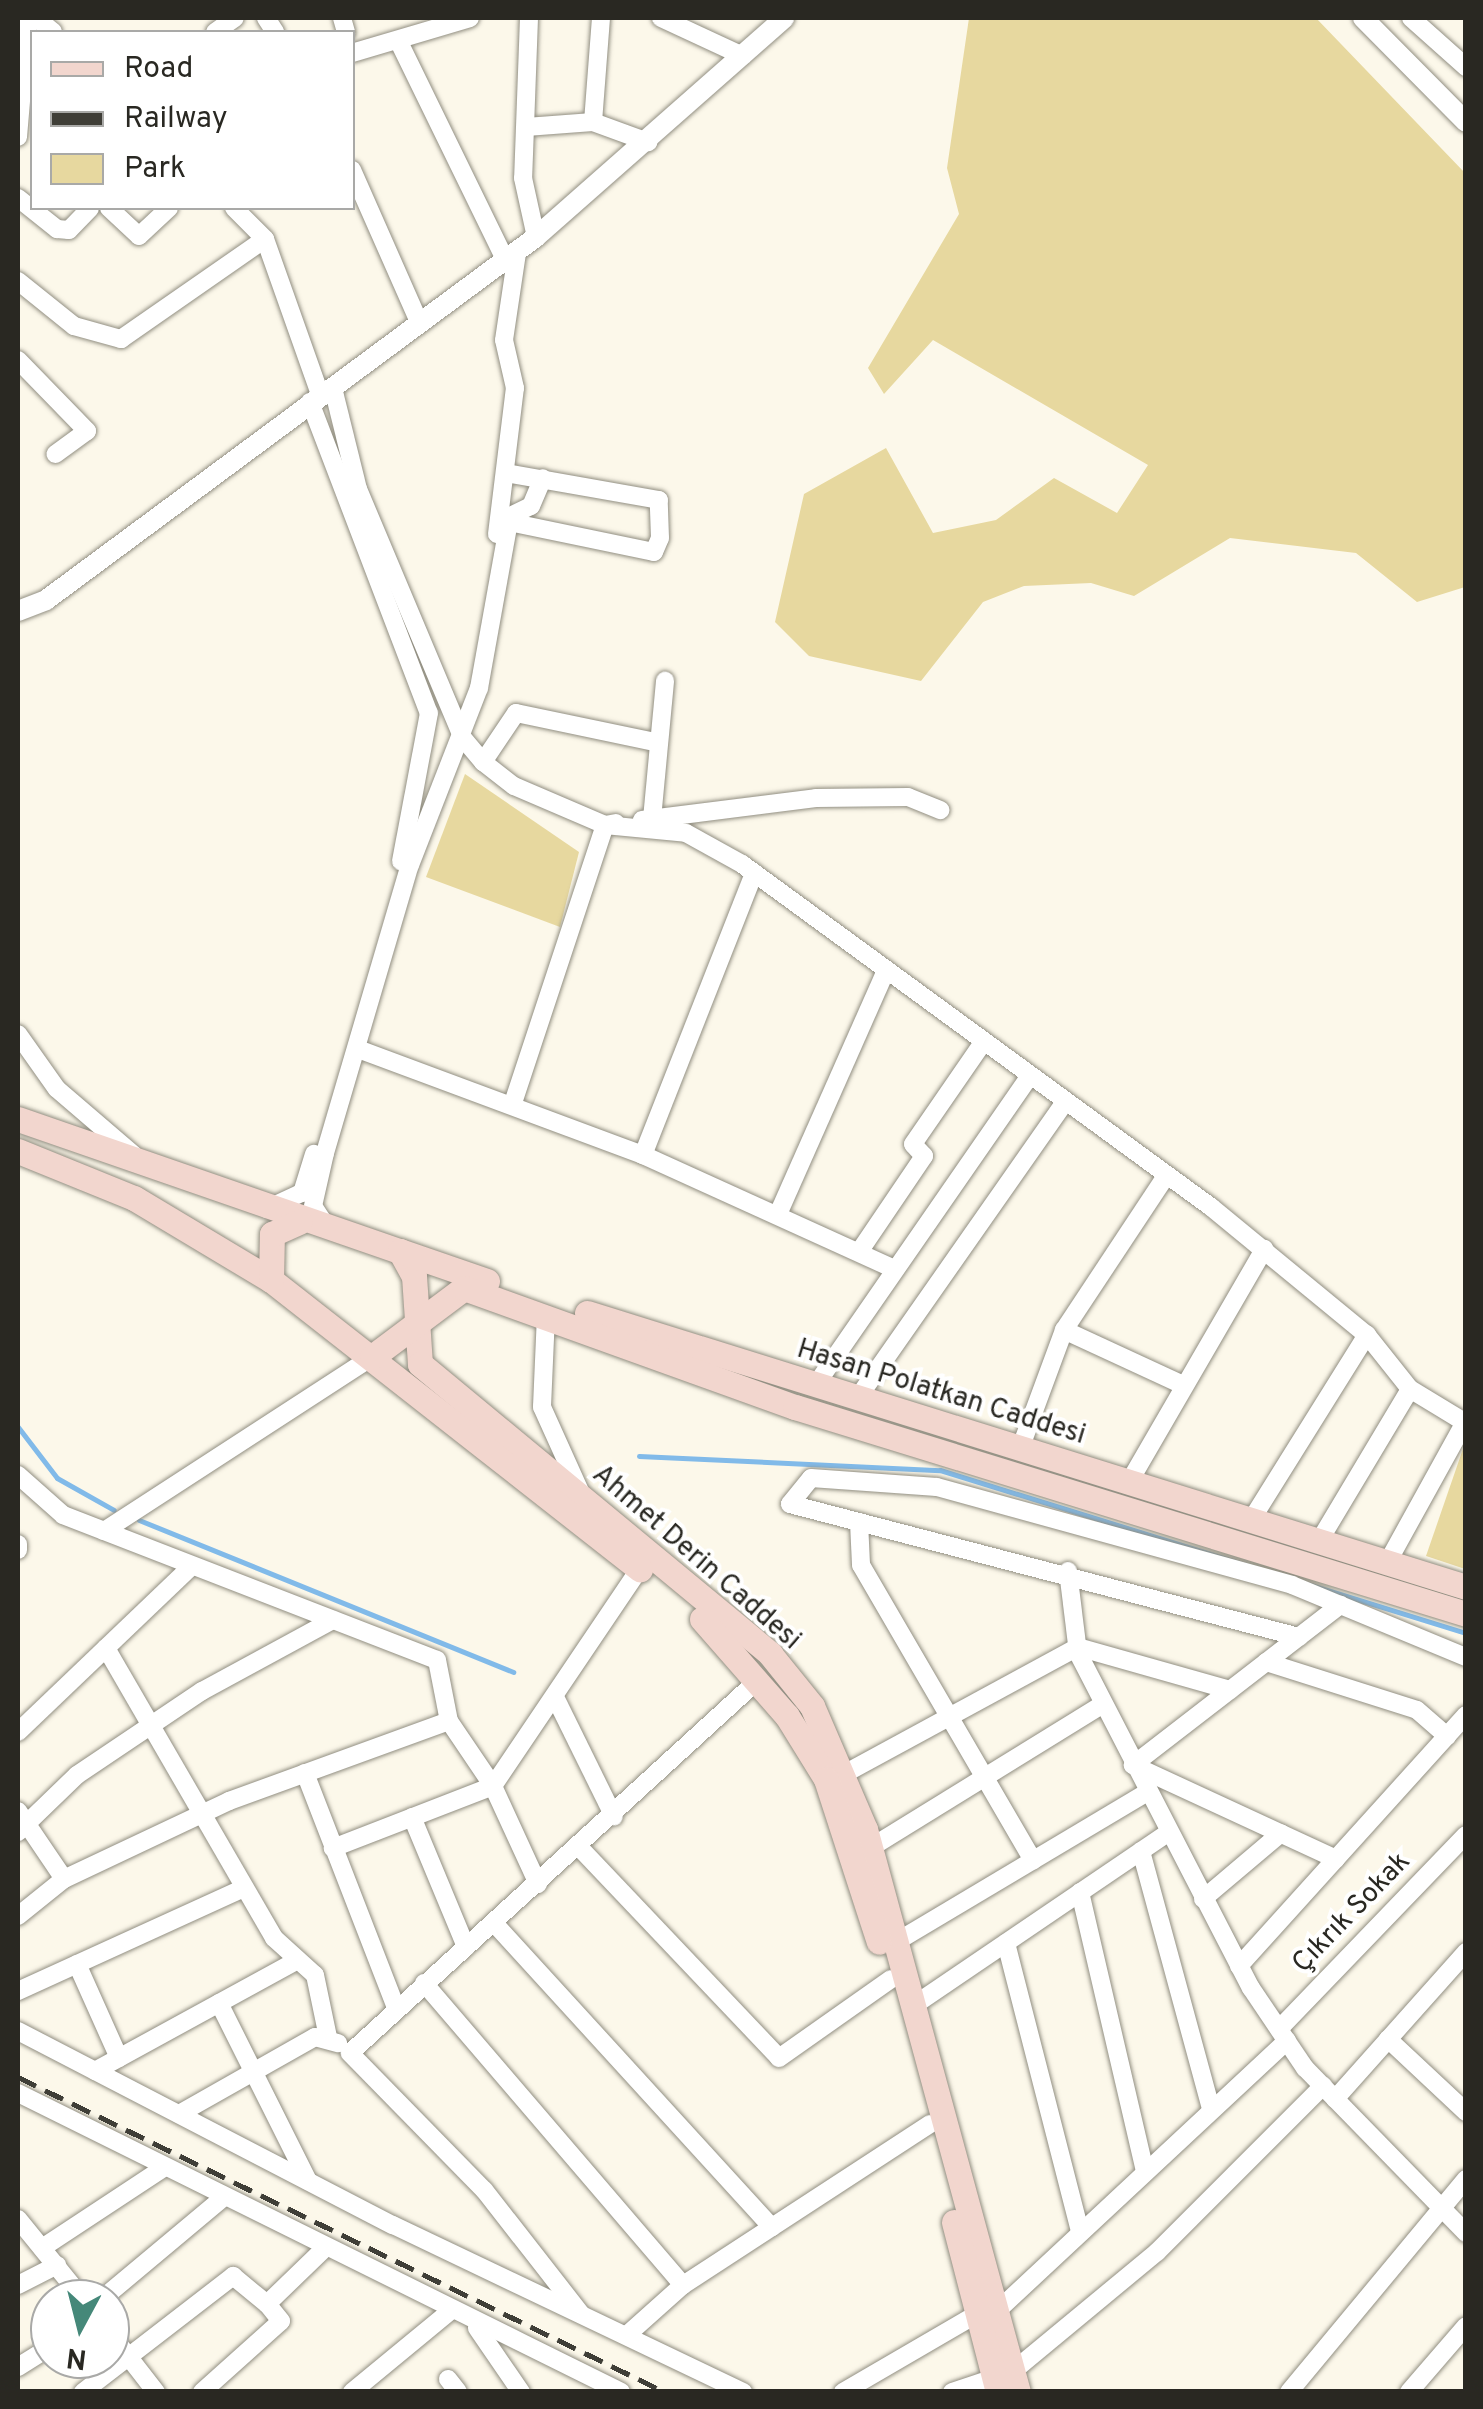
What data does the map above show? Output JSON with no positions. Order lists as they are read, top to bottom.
{
  "streets": {
    "main road": ["Hasan Polatkan Caddesi", "Ahmet Derin Caddesi"],
    "street": ["Çıkrık Sokak"]
  },
  "crossings": [
    ["Hasan Polatkan Caddesi", "Ahmet Derin Caddesi"],
    ["Ahmet Derin Caddesi", "Çıkrık Sokak"]
  ],
  "legend": ["Road", "Railway", "Park"],
  "north": "bottom"
}
